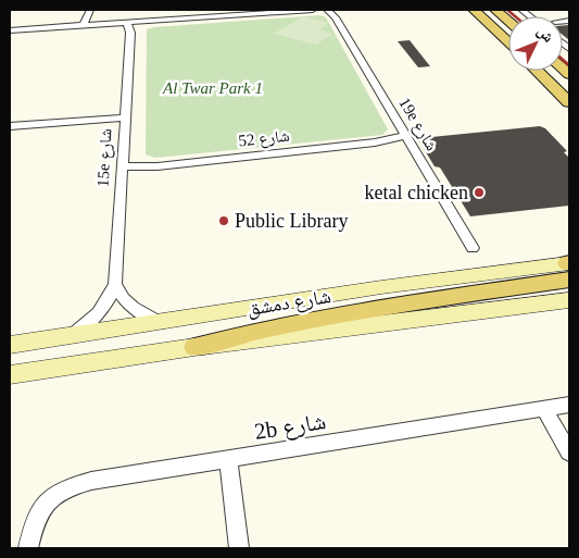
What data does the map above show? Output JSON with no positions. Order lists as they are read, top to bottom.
{
  "streets": {
    "main road": ["شارع دمشق"],
    "street": [
      "19e شارع",
      "شارع 52",
      "15e شارع",
      "2b شارع"
    ]
  },
  "crossings": [
    ["19e شارع", "شارع 52"],
    ["شارع 52", "15e شارع"],
    ["15e شارع", "شارع دمشق"]
  ],
  "parks": ["Al Twar Park 1"],
  "places": ["ketal chicken", "Public Library"],
  "north": "top right"
}
